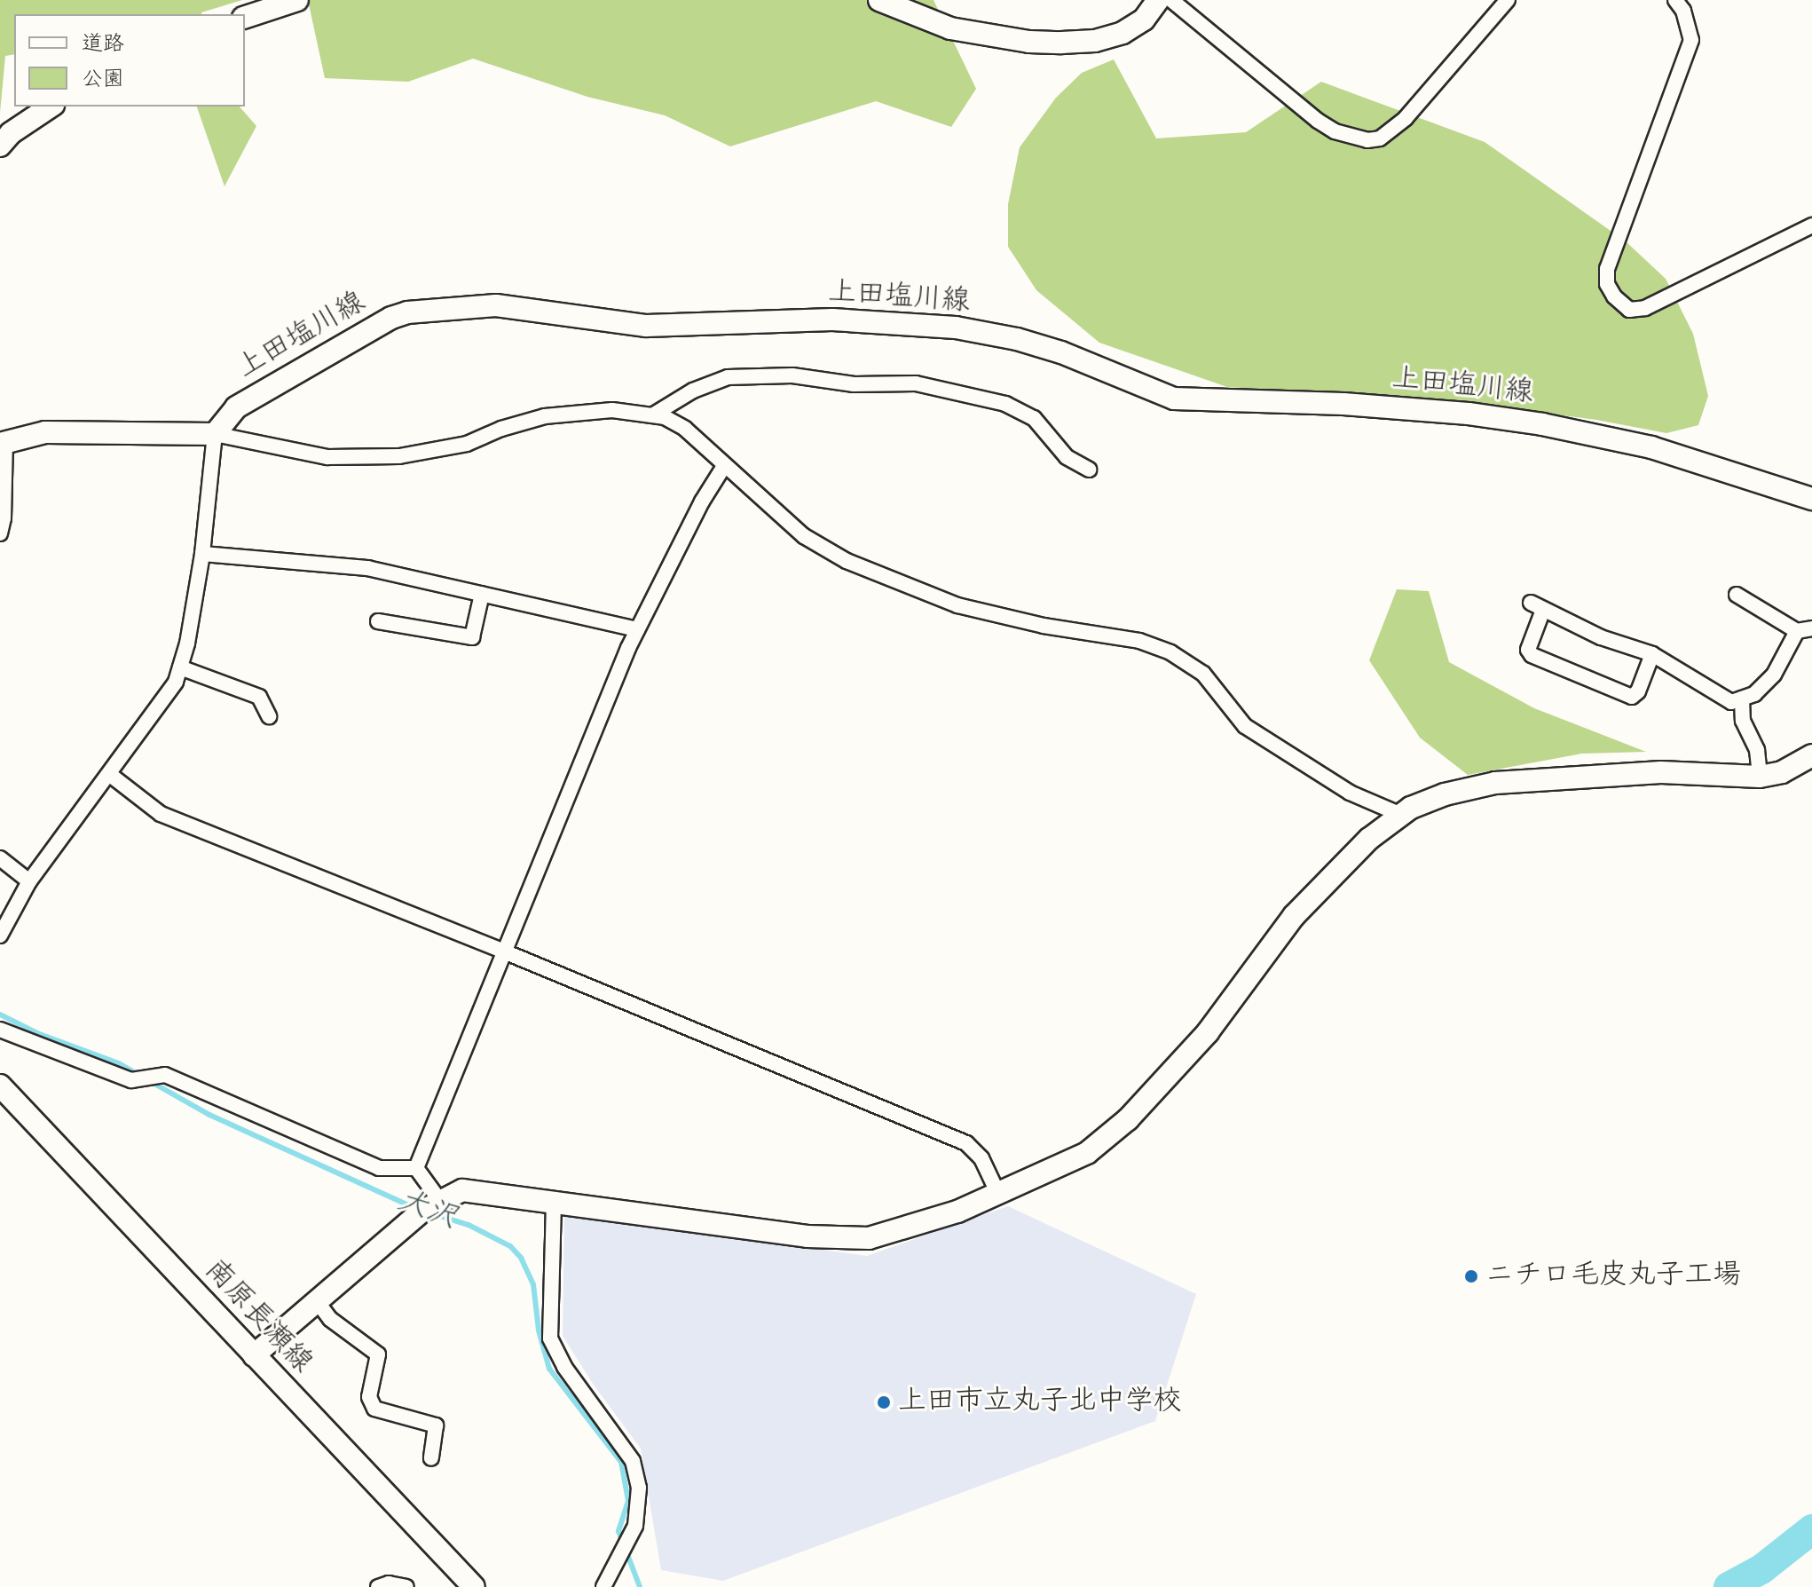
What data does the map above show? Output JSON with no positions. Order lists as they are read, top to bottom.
{
  "streets": {
    "main road": ["上田塩川線", "南原長瀬線"]
  },
  "water": ["大沢"],
  "places": ["ニチロ毛皮丸子工場", "上田市立丸子北中学校"],
  "legend": ["道路", "公園"]
}
